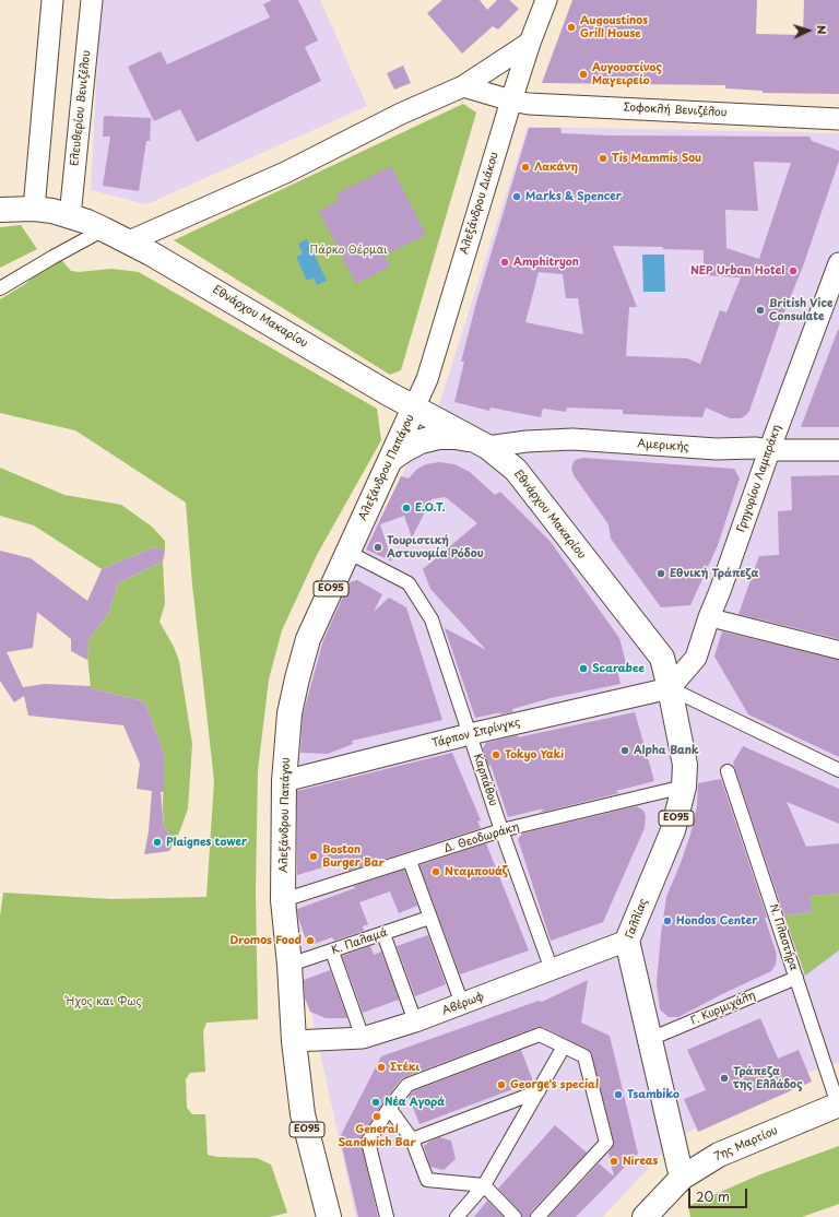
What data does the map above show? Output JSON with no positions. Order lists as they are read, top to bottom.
{
  "streets": {
    "main road": [
      "Εθνάρχου Μακαρίου",
      "Αλεξάνδρου Παπάγου",
      "ΕΟ95",
      "Γαλλίας",
      "7ης Μαρτίου"
    ],
    "street": [
      "Ελευθερίου Βενιζέλου",
      "Σοφοκλή Βενιζέλου",
      "Αλεξάνδρου Διάκου",
      "Αμερικής",
      "Γρηγορίου Λαμπράκη",
      "Τάρπον Σπρίνγκς",
      "Καρπάθου",
      "Δ. Θεοδωράκη",
      "Ν. Πλαστήρα",
      "Κ. Παλαμά",
      "Αβέρωφ",
      "Γ. Κυρμιχάλη"
    ]
  },
  "crossings": [
    ["Ελευθερίου Βενιζέλου", "ΕΟ95"],
    ["Σοφοκλή Βενιζέλου", "Αλεξάνδρου Διάκου"],
    ["Αλεξάνδρου Διάκου", "Εθνάρχου Μακαρίου"],
    ["Αλεξάνδρου Διάκου", "Αλεξάνδρου Παπάγου"],
    ["Εθνάρχου Μακαρίου", "Αμερικής"],
    ["Εθνάρχου Μακαρίου", "Αλεξάνδρου Παπάγου"],
    ["Εθνάρχου Μακαρίου", "Γρηγορίου Λαμπράκη"],
    ["Εθνάρχου Μακαρίου", "ΕΟ95"],
    ["Εθνάρχου Μακαρίου", "Τάρπον Σπρίνγκς"],
    ["Εθνάρχου Μακαρίου", "Γαλλίας"],
    ["Αμερικής", "Γρηγορίου Λαμπράκη"],
    ["Αλεξάνδρου Παπάγου", "Τάρπον Σπρίνγκς"],
    ["Αλεξάνδρου Παπάγου", "Καρπάθου"],
    ["Αλεξάνδρου Παπάγου", "Δ. Θεοδωράκη"],
    ["Αλεξάνδρου Παπάγου", "Κ. Παλαμά"],
    ["Αλεξάνδρου Παπάγου", "Αβέρωφ"],
    ["Γρηγορίου Λαμπράκη", "Τάρπον Σπρίνγκς"],
    ["Γρηγορίου Λαμπράκη", "Γαλλίας"],
    ["Τάρπον Σπρίνγκς", "Καρπάθου"],
    ["Τάρπον Σπρίνγκς", "Γαλλίας"],
    ["Καρπάθου", "Δ. Θεοδωράκη"],
    ["Καρπάθου", "Αβέρωφ"],
    ["Δ. Θεοδωράκη", "Γαλλίας"],
    ["Γαλλίας", "Αβέρωφ"],
    ["Γαλλίας", "Γ. Κυρμιχάλη"],
    ["Γαλλίας", "7ης Μαρτίου"],
    ["Ν. Πλαστήρα", "Γ. Κυρμιχάλη"],
    ["Ν. Πλαστήρα", "7ης Μαρτίου"]
  ],
  "parks": ["Πάρκο Θέρμαι", "Ήχος και Φως"],
  "places": [
    "Augoustinos Grill House",
    "Αυγουστίνος Μαγειρείο",
    "Tis Mammis Sou",
    "Λακάνη",
    "Marks & Spencer",
    "Amphitryon",
    "NEP Urban Hotel",
    "British Vice Consulate",
    "Ε.Ο.Τ.",
    "Τουριστική Αστυνομία Ρόδου",
    "Εθνική Τράπεζα",
    "Scarabee",
    "Alpha Bank",
    "Tokyo Yaki",
    "Plaignes tower",
    "Boston Burger Bar",
    "Νταμπουάζ",
    "Hondos Center",
    "Dromos Food",
    "Στέκι",
    "Τράπεζα της Ελλάδος",
    "George's special",
    "Tsambiko",
    "Νέα Αγορά",
    "General Sandwich Bar",
    "Nireas"
  ],
  "scale_bar": "20 m",
  "north": "right"
}
